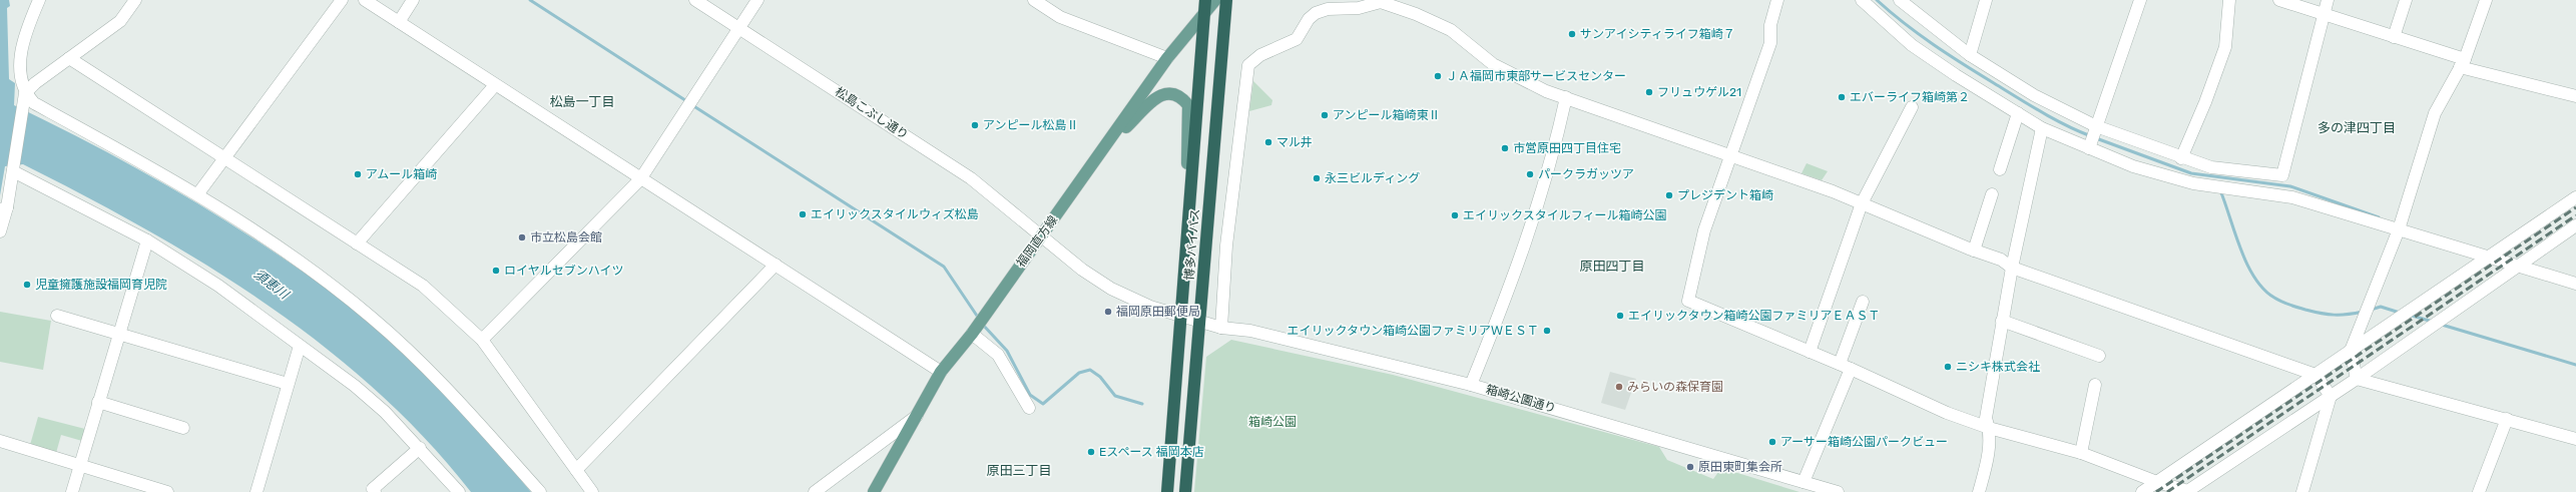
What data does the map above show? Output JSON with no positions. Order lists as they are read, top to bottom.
{
  "streets": {
    "highway": ["博多バイパス"],
    "main road": ["福岡直方線"],
    "street": ["松島こぶし通り", "箱崎公園通り"]
  },
  "crossings": [
    ["松島こぶし通り", "福岡直方線"],
    ["松島こぶし通り", "博多バイパス"],
    ["松島こぶし通り", "箱崎公園通り"],
    ["福岡直方線", "博多バイパス"],
    ["博多バイパス", "箱崎公園通り"]
  ],
  "districts": [
    "松島一丁目",
    "多の津四丁目",
    "原田四丁目",
    "原田三丁目"
  ],
  "water": ["須恵川"],
  "parks": ["箱崎公園"],
  "places": [
    "サンアイシティライフ箱崎７",
    "ＪＡ福岡市東部サービスセンター",
    "フリュウゲル21",
    "エバーライフ箱崎第２",
    "アンピール箱崎東Ⅱ",
    "アンピール松島Ⅱ",
    "マル井",
    "市営原田四丁目住宅",
    "アムール箱崎",
    "パークラガッツア",
    "永三ビルディング",
    "プレジデント箱崎",
    "エイリックスタイルウィズ松島",
    "エイリックスタイルフィール箱崎公園",
    "市立松島会館",
    "ロイヤルセブンハイツ",
    "児童擁護施設福岡育児院",
    "福岡原田郵便局",
    "エイリックタウン箱崎公園ファミリアＥＡＳＴ",
    "エイリックタウン箱崎公園ファミリアＷＥＳＴ",
    "ニシキ株式会社",
    "みらいの森保育園",
    "アーサー箱崎公園パークビュー",
    "Eスペース 福岡本店",
    "原田東町集会所"
  ]
}
